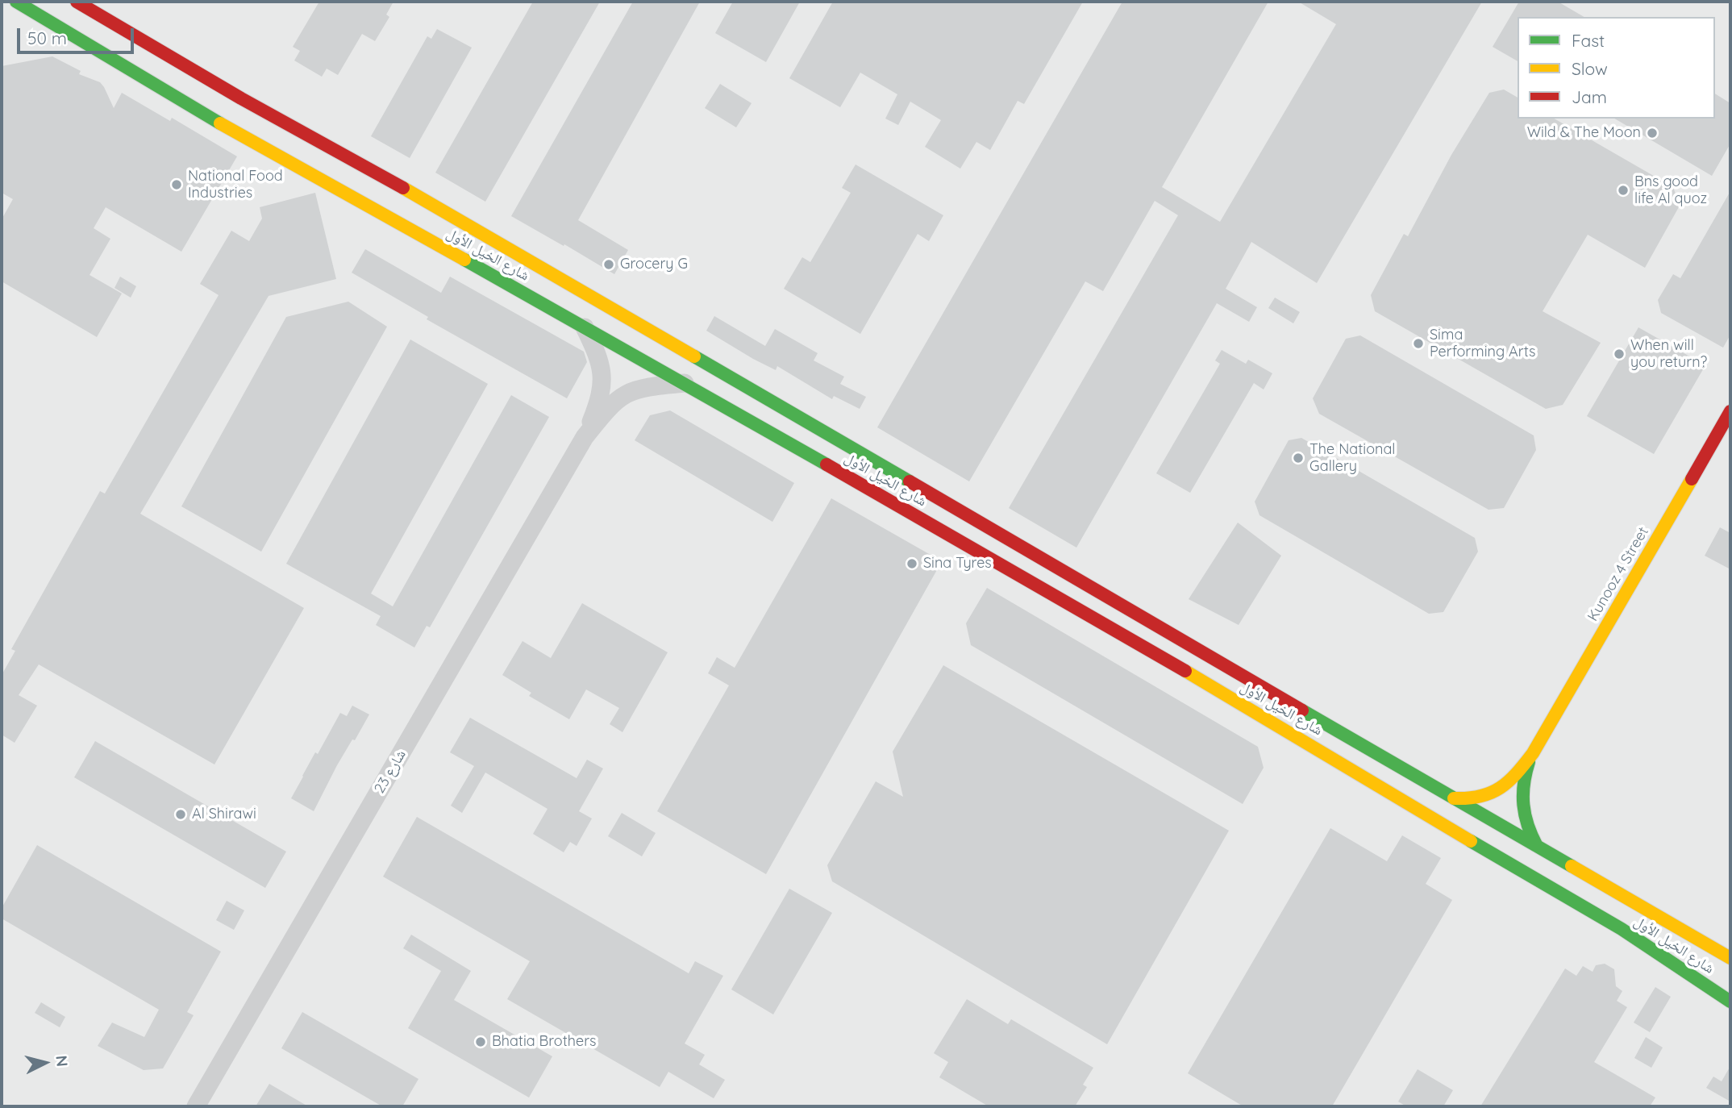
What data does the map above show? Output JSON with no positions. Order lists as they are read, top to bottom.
{
  "streets": {
    "main road": ["شارع الخيل الأول", "Kunooz 4 Street"],
    "street": ["شارع 23"]
  },
  "crossings": [
    ["شارع الخيل الأول", "Kunooz 4 Street"],
    ["شارع الخيل الأول", "شارع 23"]
  ],
  "places": [
    "Wild & The Moon",
    "National Food Industries",
    "Bns good life Al quoz",
    "Grocery G",
    "Sima Performing Arts",
    "When will you return?",
    "The National Gallery",
    "Sina Tyres",
    "Al Shirawi",
    "Bhatia Brothers"
  ],
  "legend": ["Fast", "Slow", "Jam"],
  "scale_bar": "50 m",
  "north": "right"
}
